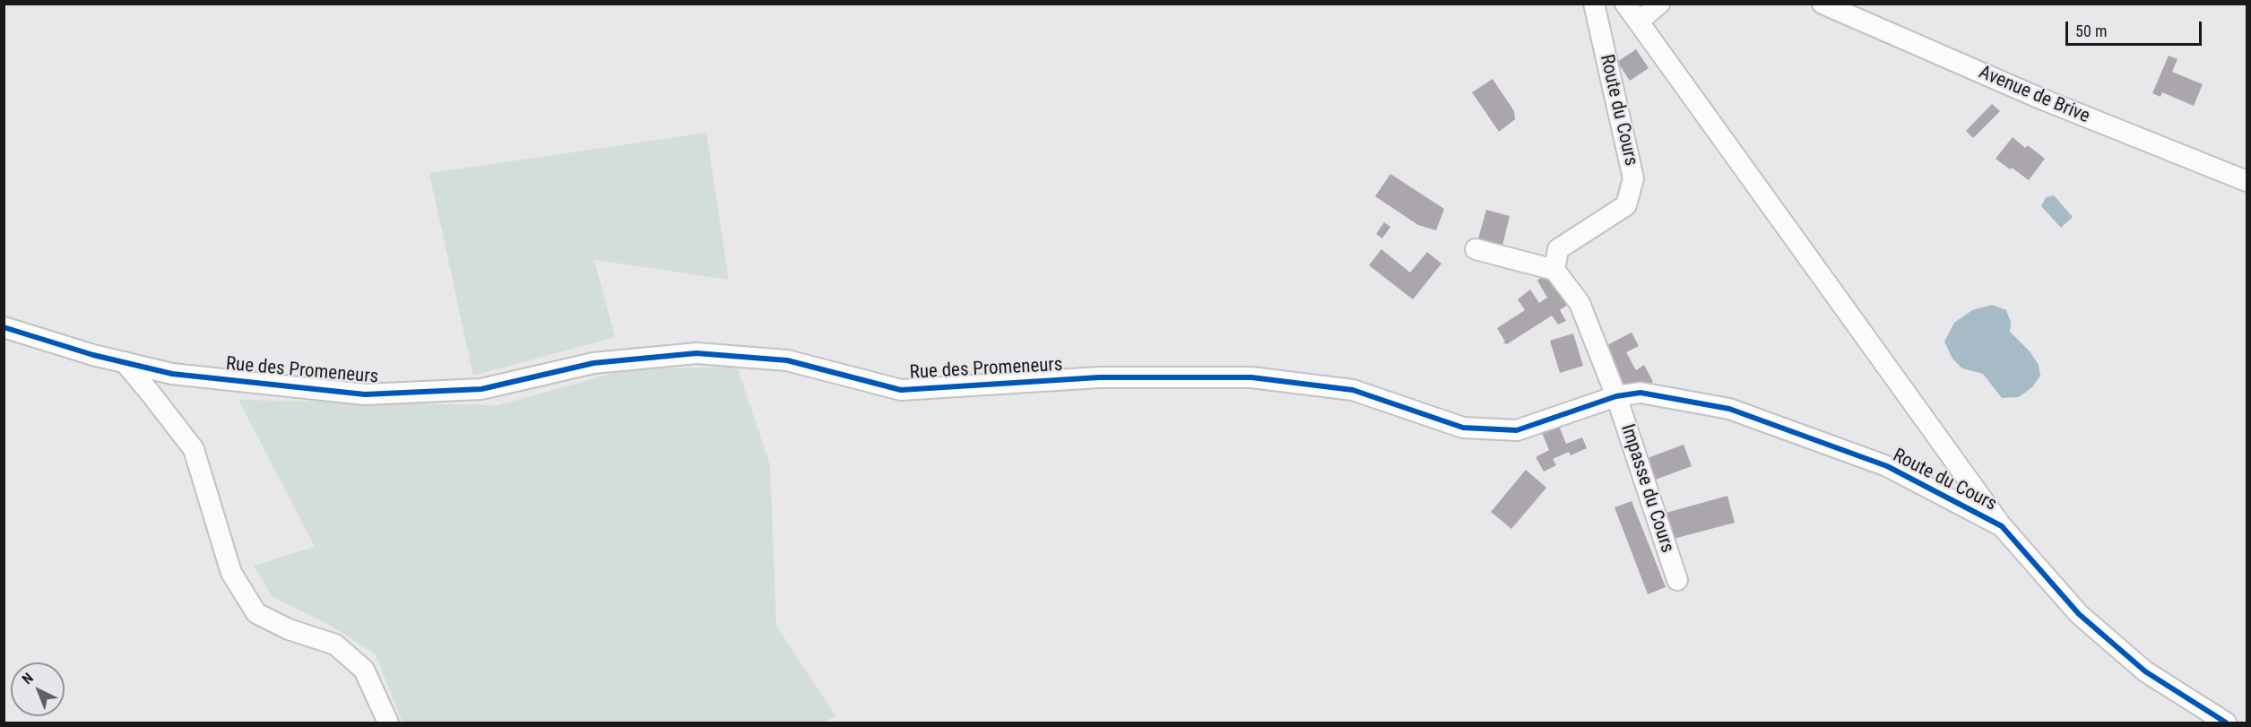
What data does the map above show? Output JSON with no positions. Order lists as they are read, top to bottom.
{
  "streets": {
    "street": [
      "Avenue de Brive",
      "Route du Cours",
      "Rue des Promeneurs",
      "Impasse du Cours"
    ]
  },
  "crossings": [
    ["Route du Cours", "Rue des Promeneurs"],
    ["Route du Cours", "Impasse du Cours"],
    ["Rue des Promeneurs", "Impasse du Cours"]
  ],
  "scale_bar": "50 m",
  "north": "top left"
}
